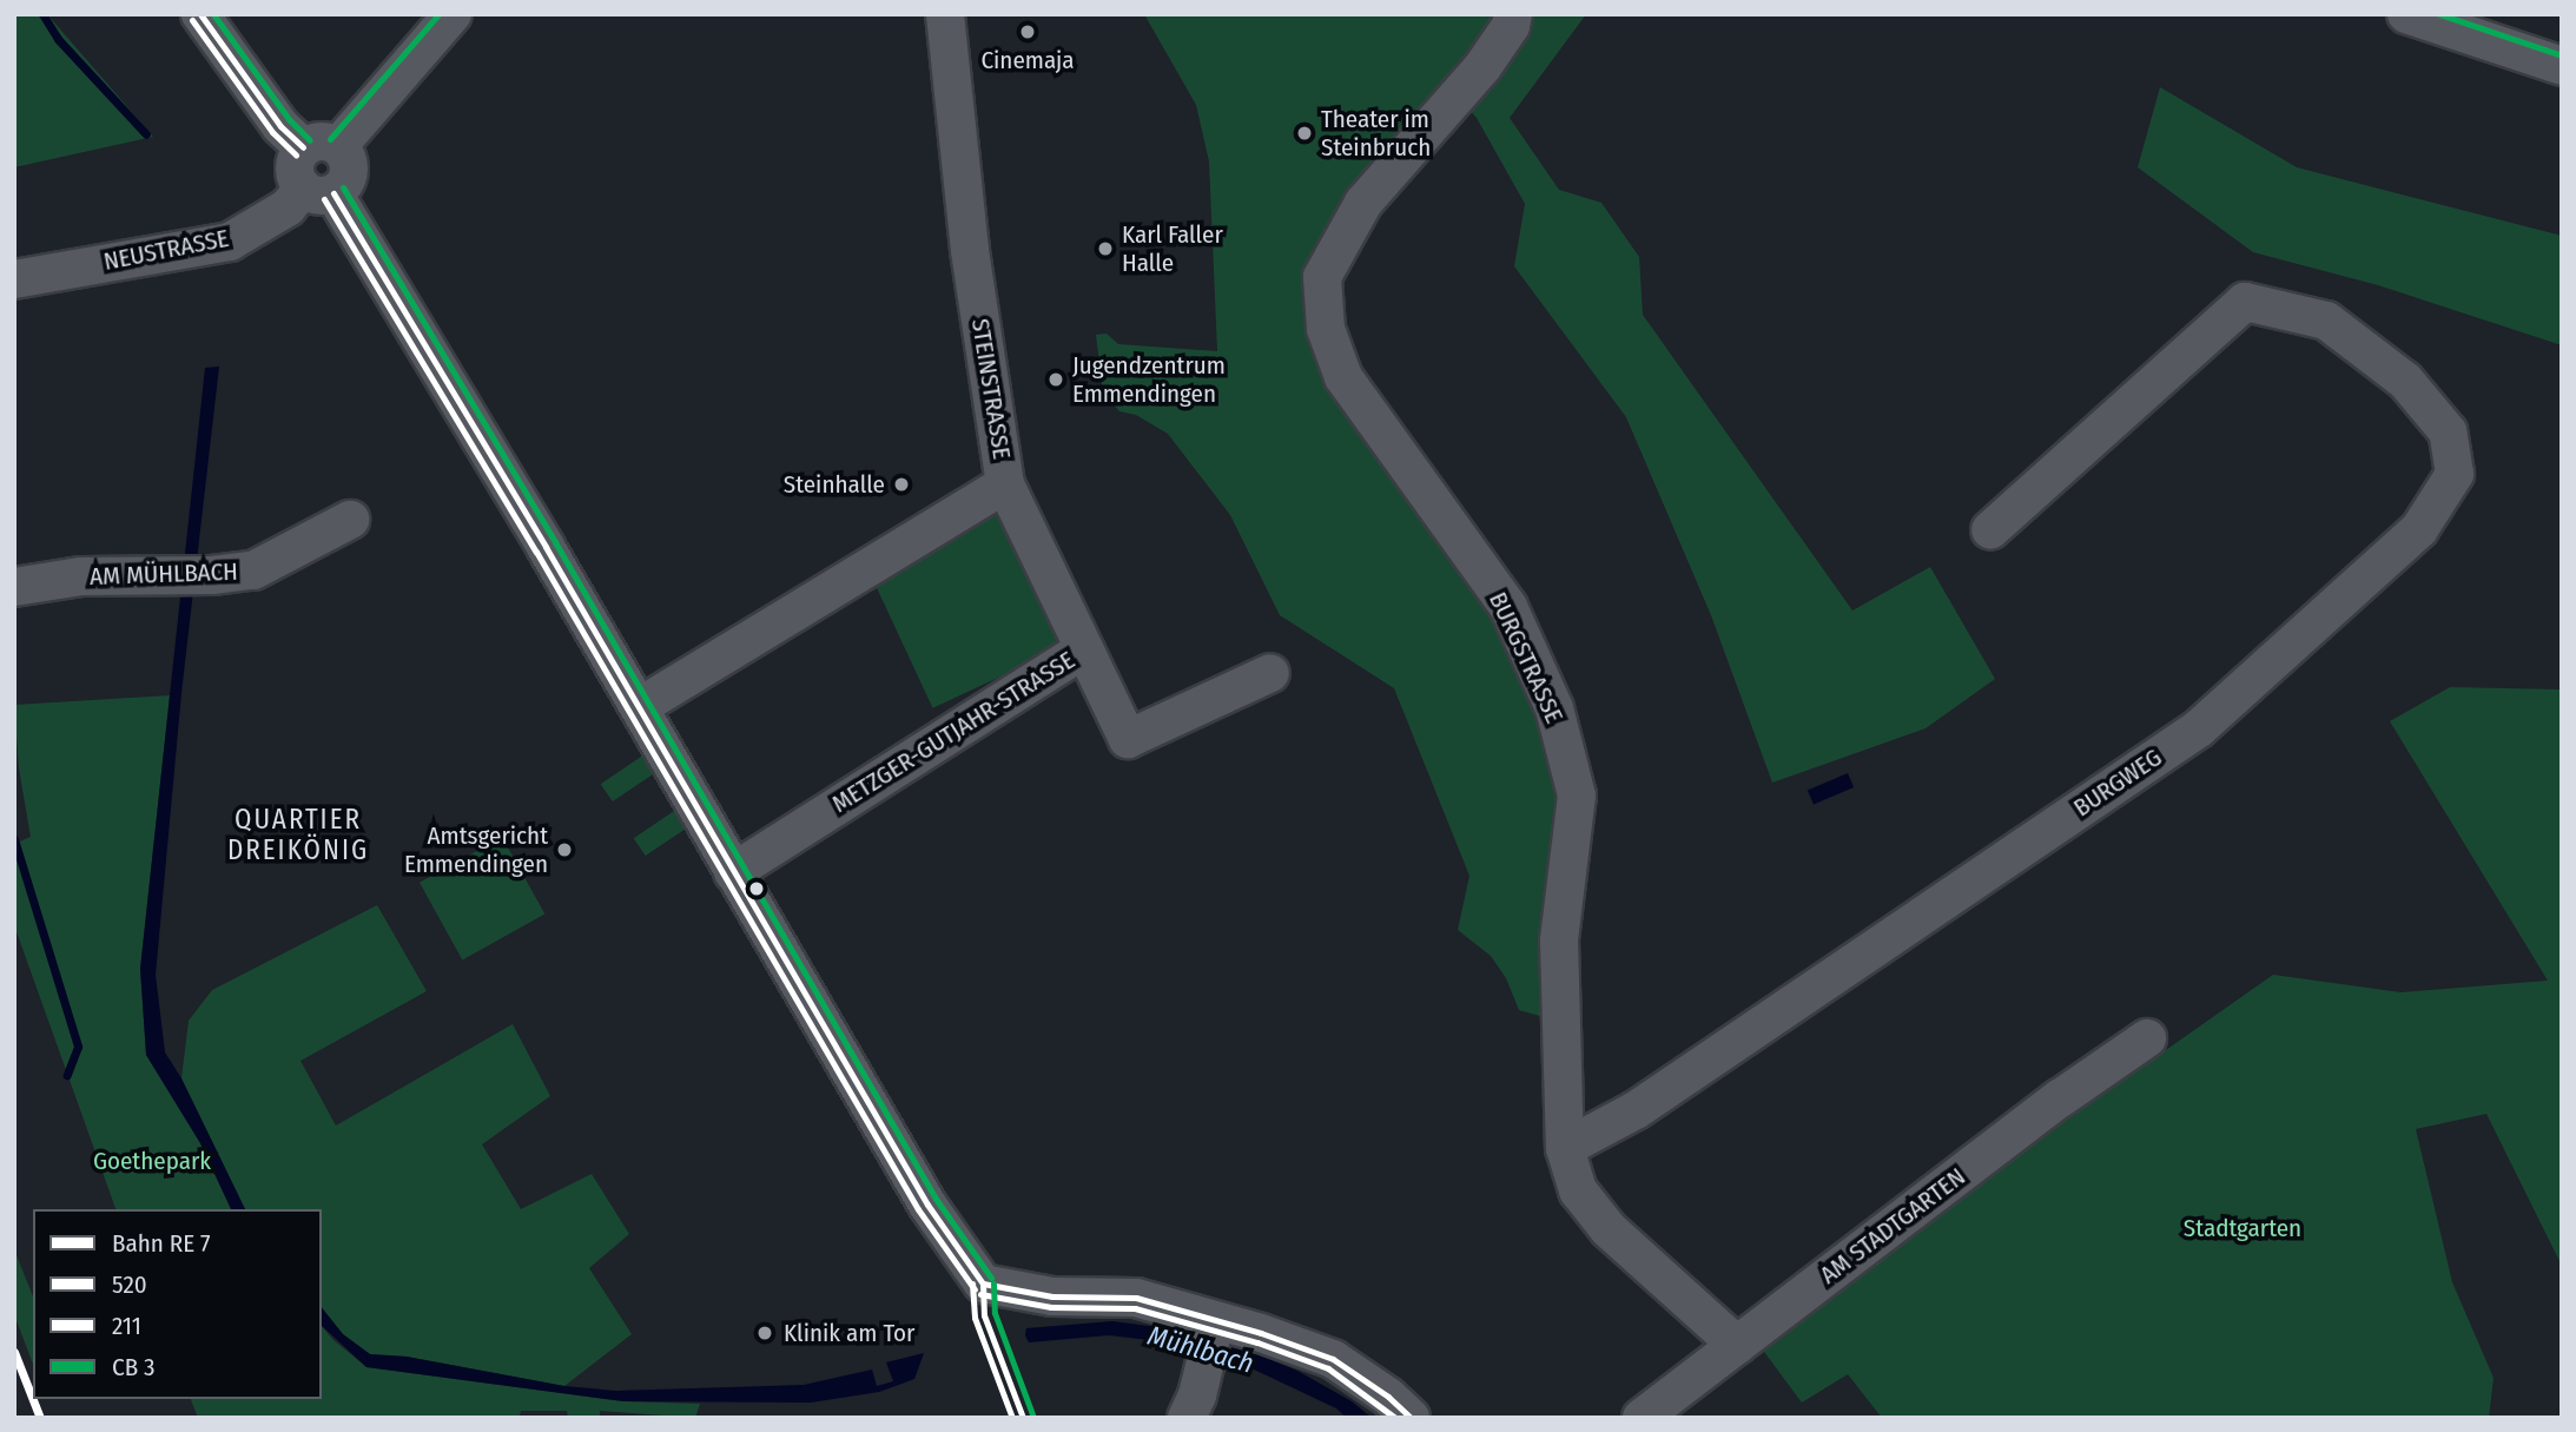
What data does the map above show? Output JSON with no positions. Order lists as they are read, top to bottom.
{
  "streets": {
    "street": [
      "NEUSTRASSE",
      "STEINSTRASSE",
      "AM MÜHLBACH",
      "BURGSTRASSE",
      "METZGER-GUTJAHR-STRASSE",
      "BURGWEG",
      "AM STADTGARTEN"
    ]
  },
  "crossings": [
    ["BURGSTRASSE", "BURGWEG"],
    ["BURGSTRASSE", "AM STADTGARTEN"]
  ],
  "districts": ["QUARTIER DREIKÖNIG"],
  "water": ["Mühlbach"],
  "parks": ["Goethepark", "Stadtgarten"],
  "places": [
    "Cinemaja",
    "Theater im Steinbruch",
    "Karl Faller Halle",
    "Jugendzentrum Emmendingen",
    "Steinhalle",
    "Amtsgericht Emmendingen",
    "Klinik am Tor"
  ],
  "lines": ["transit line 520", "transit line 211"],
  "legend": [
    "Bahn RE 7",
    "520",
    "211",
    "CB 3"
  ]
}
